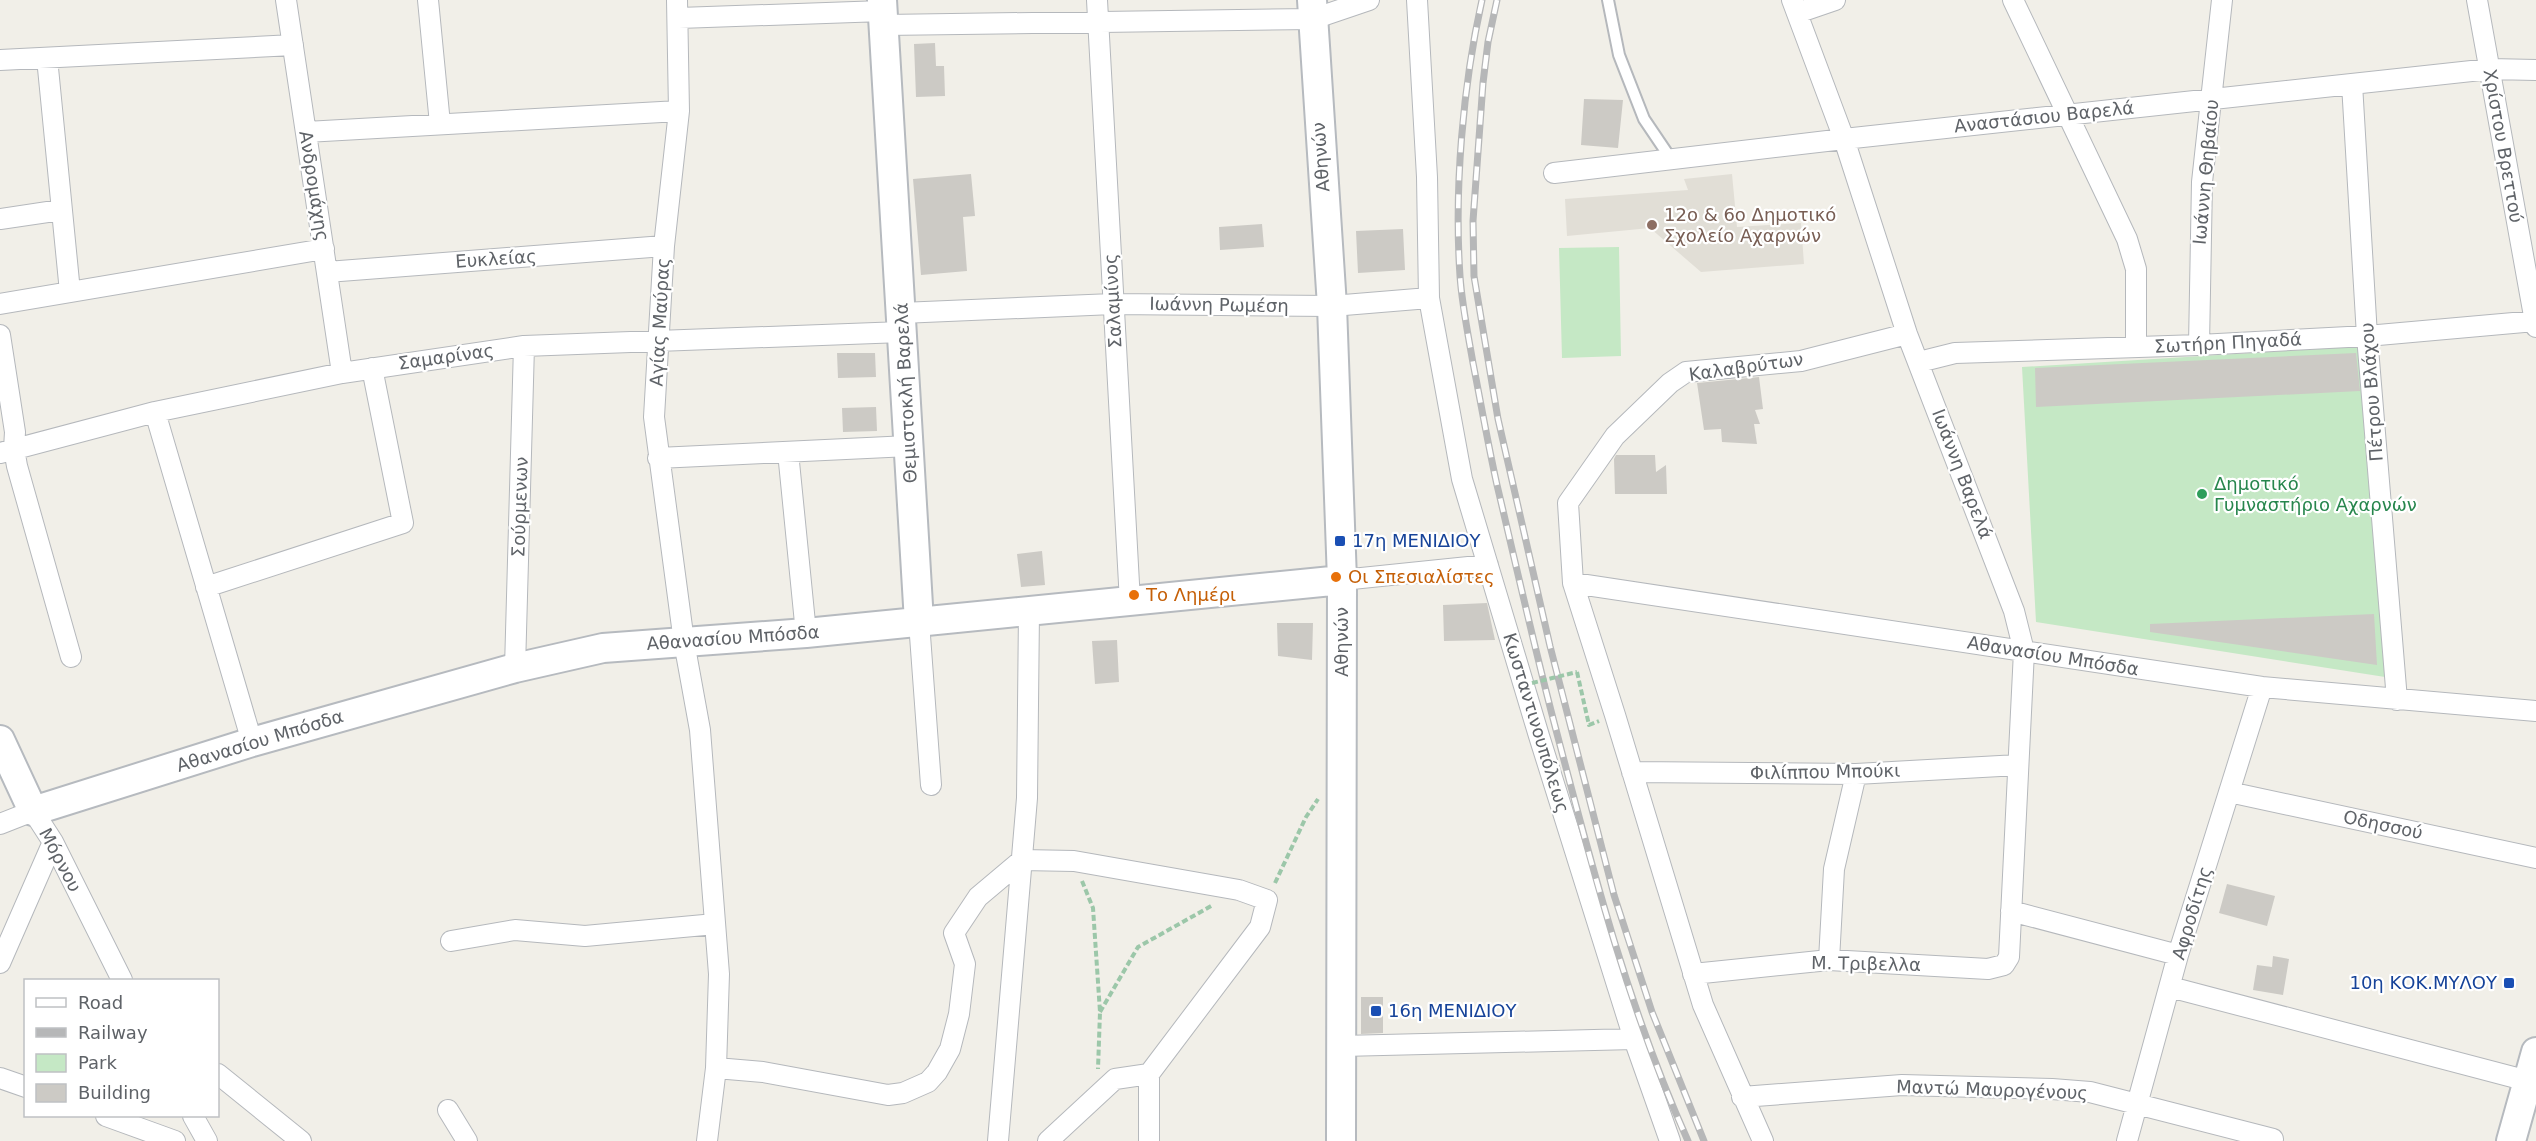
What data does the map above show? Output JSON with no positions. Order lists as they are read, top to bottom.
{
  "streets": {
    "street": [
      "Αναστάσιου Βαρελά",
      "Χρίστου Βρεττού",
      "Αθηνών",
      "Ιωάννη Θηβαίου",
      "Ανδρομάχης",
      "Ευκλείας",
      "Σαλαμίνος",
      "Ιωάννη Ρωμέση",
      "Αγίας Μαύρας",
      "Σωτήρη Πηγαδά",
      "Σαμαρίνας",
      "Καλαβρύτων",
      "Πέτρου Βλάχου",
      "Θεμιστοκλή Βαρελά",
      "Ιωάννη Βαρελά",
      "Σούρμενων",
      "Αθανασίου Μπόσδα",
      "Κωσταντινουπόλεως",
      "Φιλίππου Μπούκι",
      "Οδησσού",
      "Μόρνου",
      "Αφροδίτης",
      "Μ. Τριβελλα",
      "Μαντώ Μαυρογένους"
    ]
  },
  "crossings": [
    ["Αναστάσιου Βαρελά", "Χρίστου Βρεττού"],
    ["Αναστάσιου Βαρελά", "Ιωάννη Θηβαίου"],
    ["Αναστάσιου Βαρελά", "Πέτρου Βλάχου"],
    ["Αναστάσιου Βαρελά", "Ιωάννη Βαρελά"],
    ["Χρίστου Βρεττού", "Σωτήρη Πηγαδά"],
    ["Αθηνών", "Ιωάννη Ρωμέση"],
    ["Αθηνών", "Αθανασίου Μπόσδα"],
    ["Ιωάννη Θηβαίου", "Σωτήρη Πηγαδά"],
    ["Ανδρομάχης", "Ευκλείας"],
    ["Ανδρομάχης", "Σαμαρίνας"],
    ["Ευκλείας", "Αγίας Μαύρας"],
    ["Σαλαμίνος", "Ιωάννη Ρωμέση"],
    ["Σαλαμίνος", "Αθανασίου Μπόσδα"],
    ["Ιωάννη Ρωμέση", "Σαμαρίνας"],
    ["Ιωάννη Ρωμέση", "Θεμιστοκλή Βαρελά"],
    ["Ιωάννη Ρωμέση", "Κωσταντινουπόλεως"],
    ["Αγίας Μαύρας", "Σαμαρίνας"],
    ["Αγίας Μαύρας", "Αθανασίου Μπόσδα"],
    ["Σωτήρη Πηγαδά", "Πέτρου Βλάχου"],
    ["Σωτήρη Πηγαδά", "Ιωάννη Βαρελά"],
    ["Σαμαρίνας", "Θεμιστοκλή Βαρελά"],
    ["Σαμαρίνας", "Σούρμενων"],
    ["Καλαβρύτων", "Ιωάννη Βαρελά"],
    ["Καλαβρύτων", "Αθανασίου Μπόσδα"],
    ["Πέτρου Βλάχου", "Αθανασίου Μπόσδα"],
    ["Θεμιστοκλή Βαρελά", "Αθανασίου Μπόσδα"],
    ["Ιωάννη Βαρελά", "Αθανασίου Μπόσδα"],
    ["Ιωάννη Βαρελά", "Φιλίππου Μπούκι"],
    ["Ιωάννη Βαρελά", "Μ. Τριβελλα"],
    ["Σούρμενων", "Αθανασίου Μπόσδα"],
    ["Αθανασίου Μπόσδα", "Κωσταντινουπόλεως"],
    ["Αθανασίου Μπόσδα", "Μόρνου"],
    ["Αθανασίου Μπόσδα", "Αφροδίτης"],
    ["Οδησσού", "Αφροδίτης"],
    ["Αφροδίτης", "Μαντώ Μαυρογένους"]
  ],
  "places": {
    "other": [
      "12ο & 6ο Δημοτικό Σχολείο Αχαρνών",
      "Δημοτικό Γυμναστήριο Αχαρνών",
      "Οι Σπεσιαλίστες",
      "Το Λημέρι"
    ],
    "transit": ["17η ΜΕΝΙΔΙΟΥ", "10η ΚΟΚ.ΜΥΛΟΥ", "16η ΜΕΝΙΔΙΟΥ"]
  },
  "legend": [
    "Road",
    "Railway",
    "Park",
    "Building"
  ]
}
